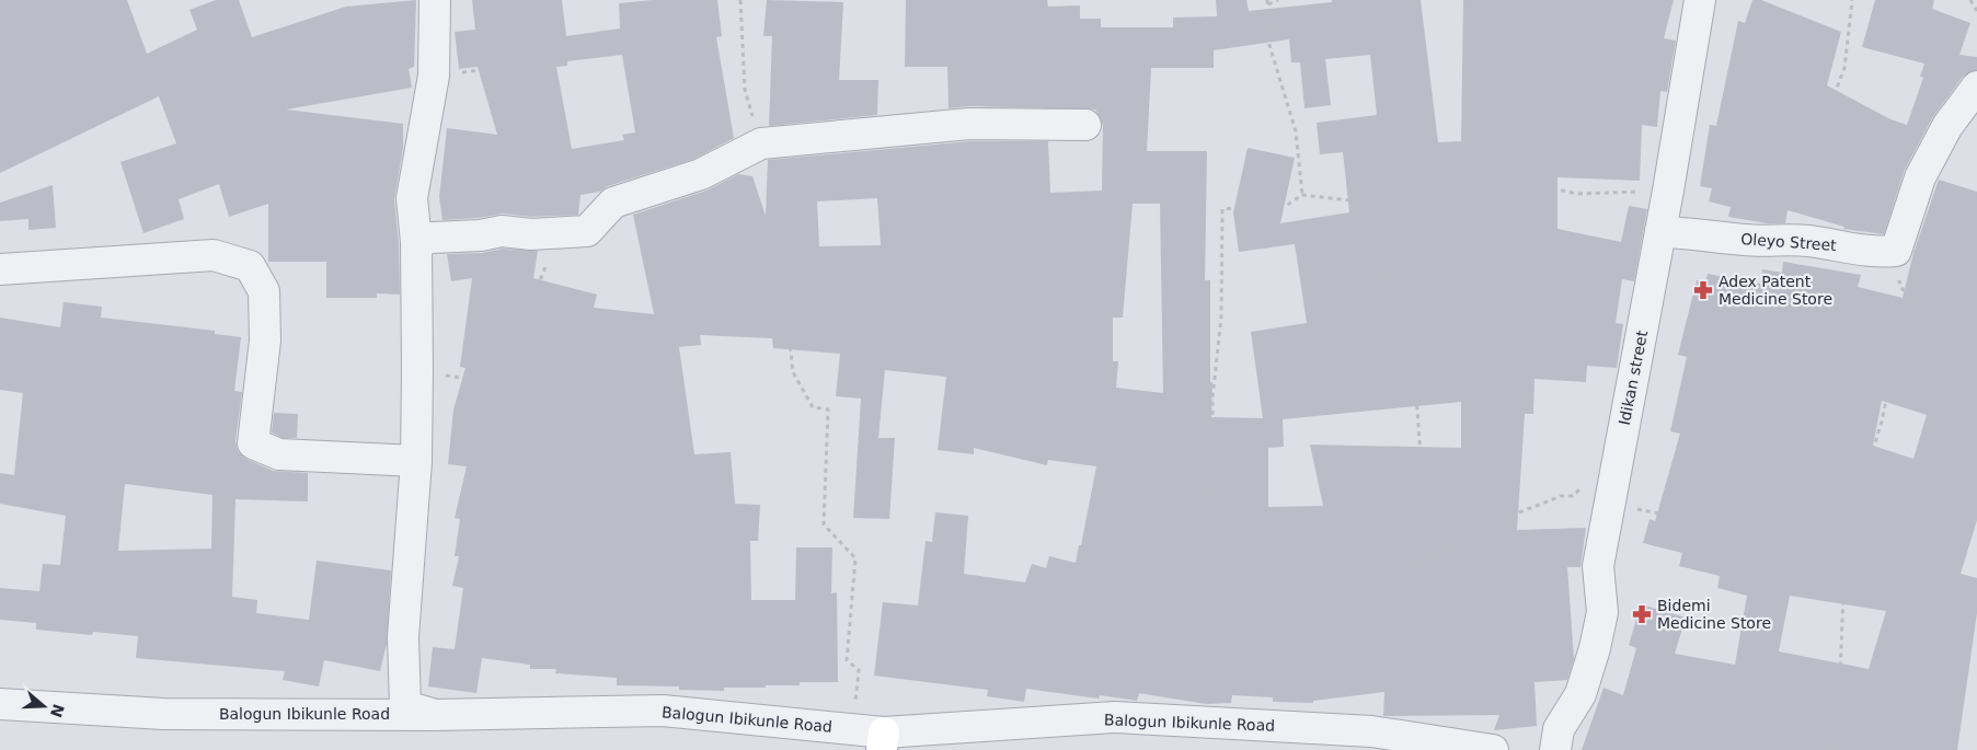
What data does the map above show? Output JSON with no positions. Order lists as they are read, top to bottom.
{
  "streets": {
    "street": ["Oleyo Street", "Idikan street", "Balogun Ibikunle Road"]
  },
  "crossings": [
    ["Oleyo Street", "Idikan street"]
  ],
  "places": {
    "pharmacy": ["Adex Patent Medicine Store", "Bidemi Medicine Store"]
  },
  "north": "right"
}
